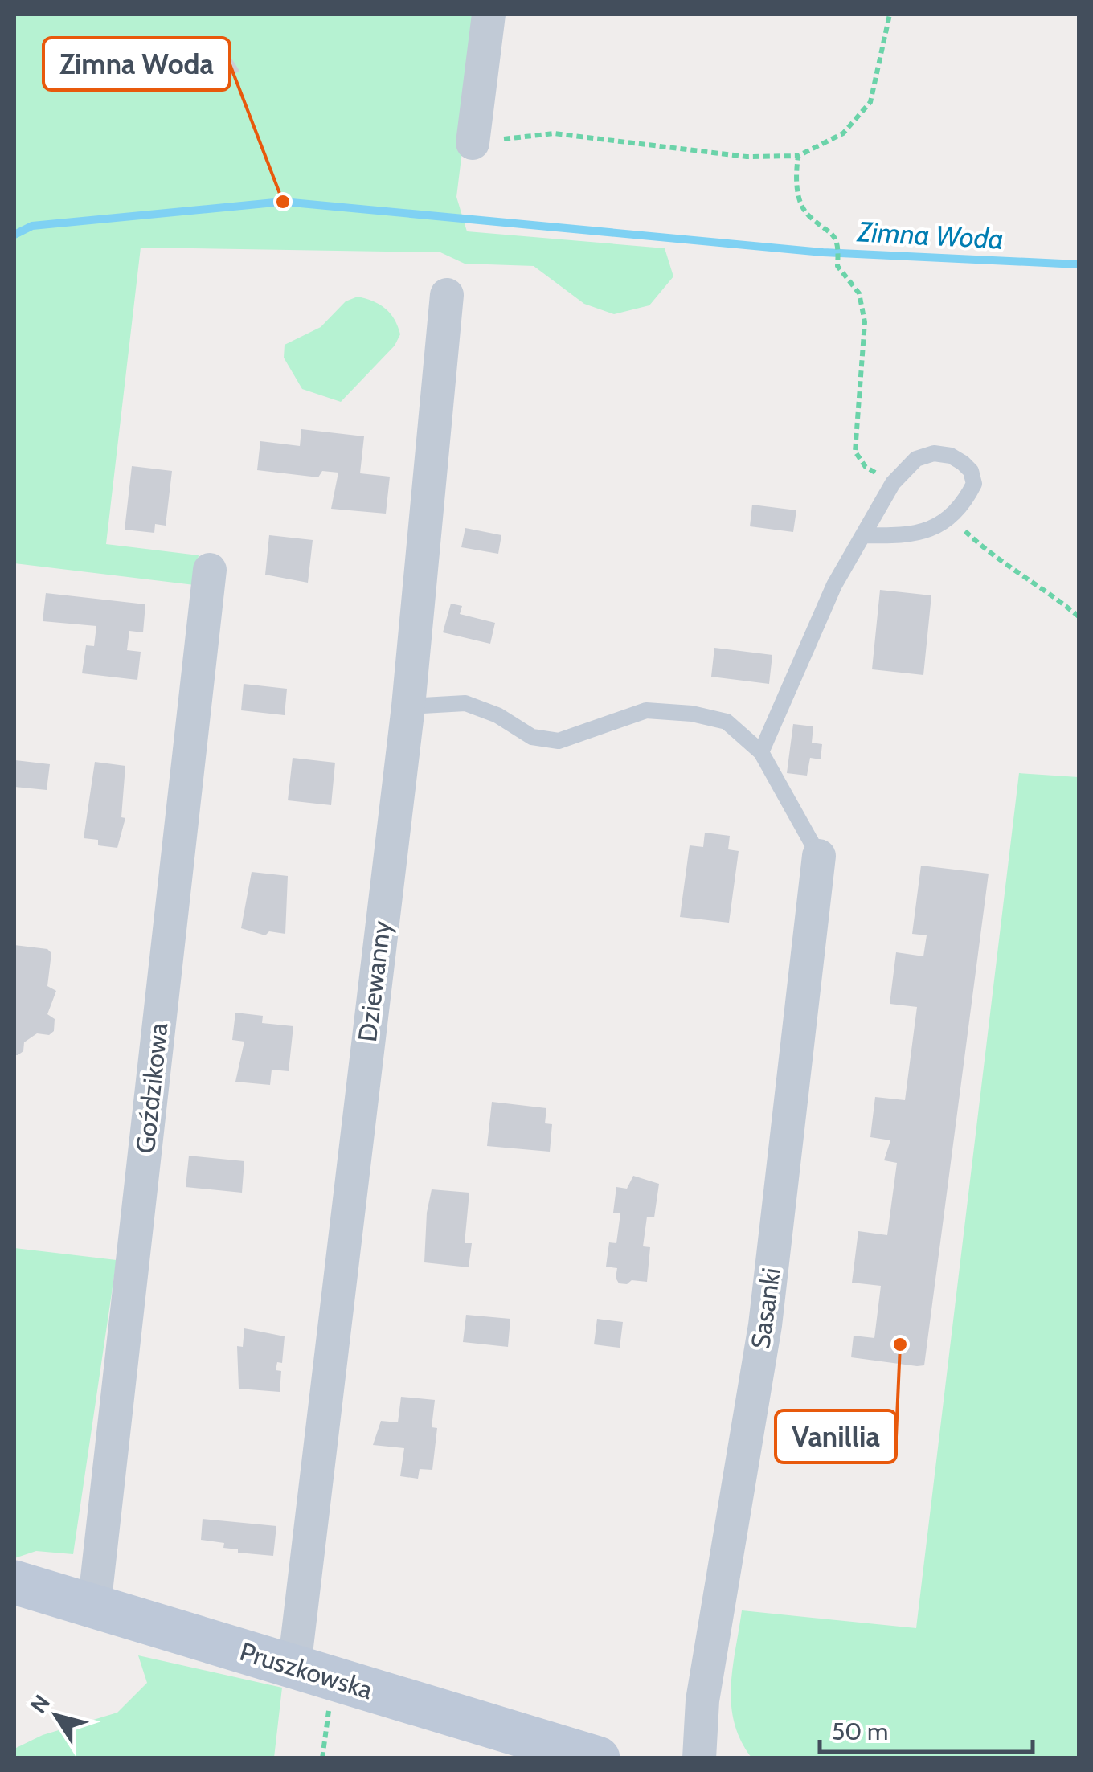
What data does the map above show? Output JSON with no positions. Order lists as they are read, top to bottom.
{
  "streets": {
    "street": [
      "Dziewanny",
      "Goździkowa",
      "Sasanki",
      "Pruszkowska"
    ]
  },
  "crossings": [
    ["Dziewanny", "Pruszkowska"],
    ["Goździkowa", "Pruszkowska"]
  ],
  "water": ["Zimna Woda"],
  "places": ["Zimna Woda", "Vanillia"],
  "scale_bar": "50 m",
  "north": "top left"
}
